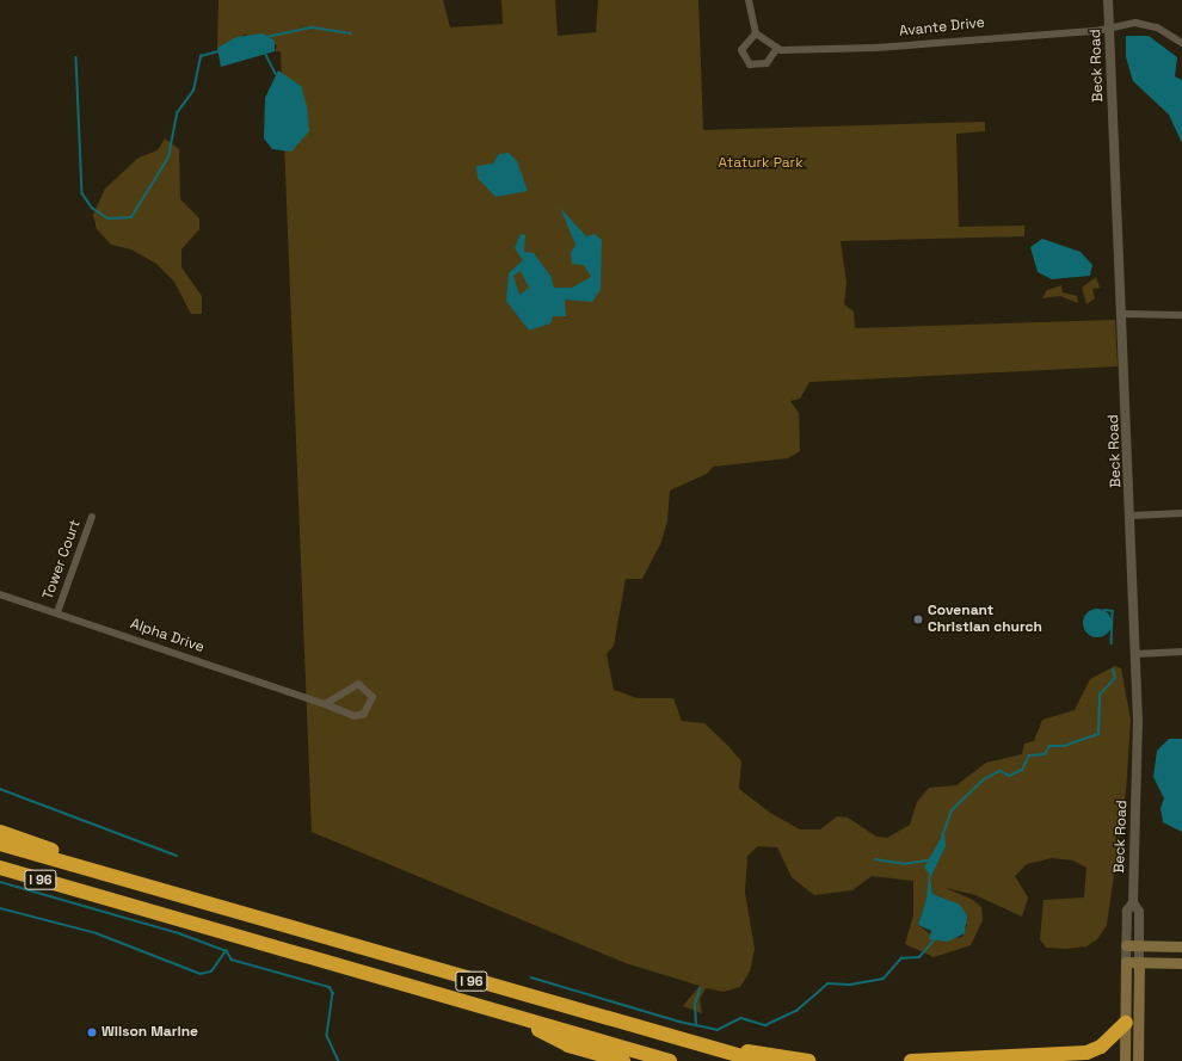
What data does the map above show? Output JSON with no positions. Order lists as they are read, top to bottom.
{
  "streets": {
    "highway": ["I 96"],
    "main road": ["Beck Road"],
    "street": ["Avante Drive", "Tower Court", "Alpha Drive"]
  },
  "crossings": [
    ["Avante Drive", "Beck Road"],
    ["Tower Court", "Alpha Drive"]
  ],
  "parks": ["Ataturk Park"],
  "places": ["Covenant Christian church", "Wilson Marine"]
}
